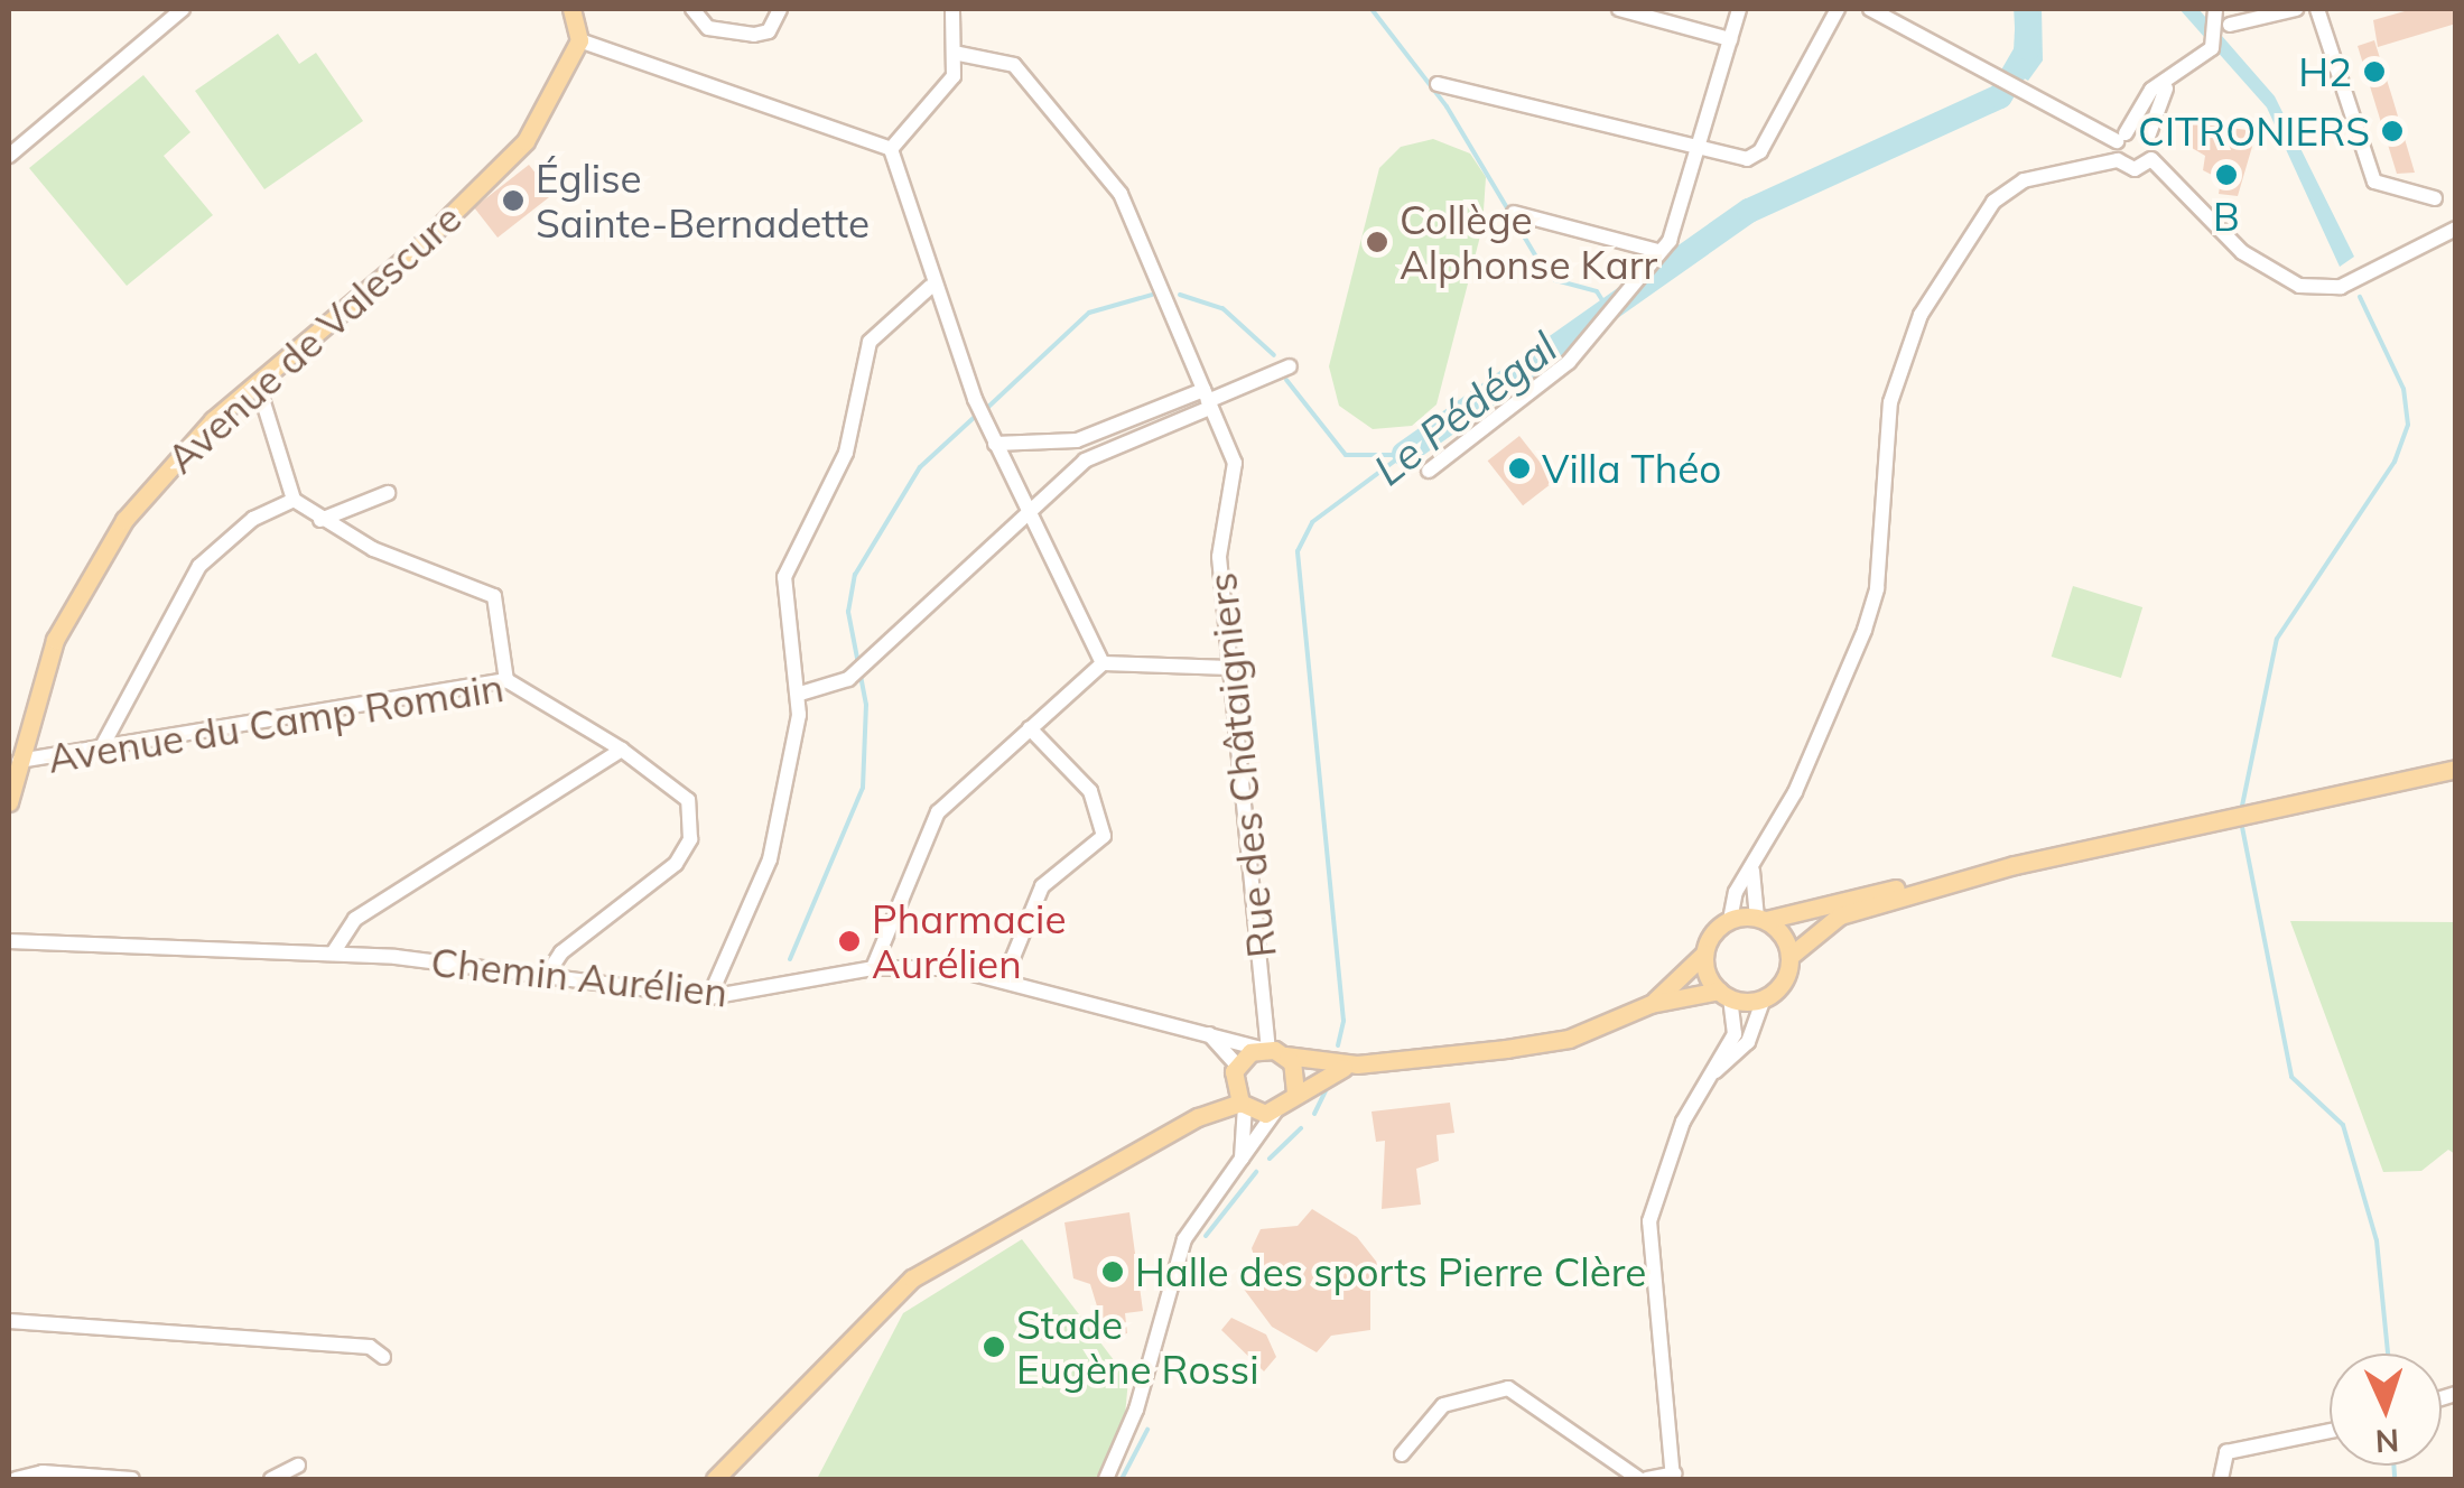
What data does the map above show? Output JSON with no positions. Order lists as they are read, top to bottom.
{
  "streets": {
    "main road": ["Avenue de Valescure"],
    "street": ["Avenue du Camp Romain", "Rue des Châtaigniers", "Chemin Aurélien"]
  },
  "crossings": [
    ["Avenue de Valescure", "Avenue du Camp Romain"],
    ["Avenue du Camp Romain", "Chemin Aurélien"],
    ["Rue des Châtaigniers", "Chemin Aurélien"]
  ],
  "water": ["Le Pédégal"],
  "places": [
    "H2",
    "CITRONIERS",
    "B",
    "Église Sainte-Bernadette",
    "Collège Alphonse Karr",
    "Villa Théo",
    "Pharmacie Aurélien",
    "Halle des sports Pierre Clère",
    "Stade Eugène Rossi"
  ],
  "north": "bottom"
}
